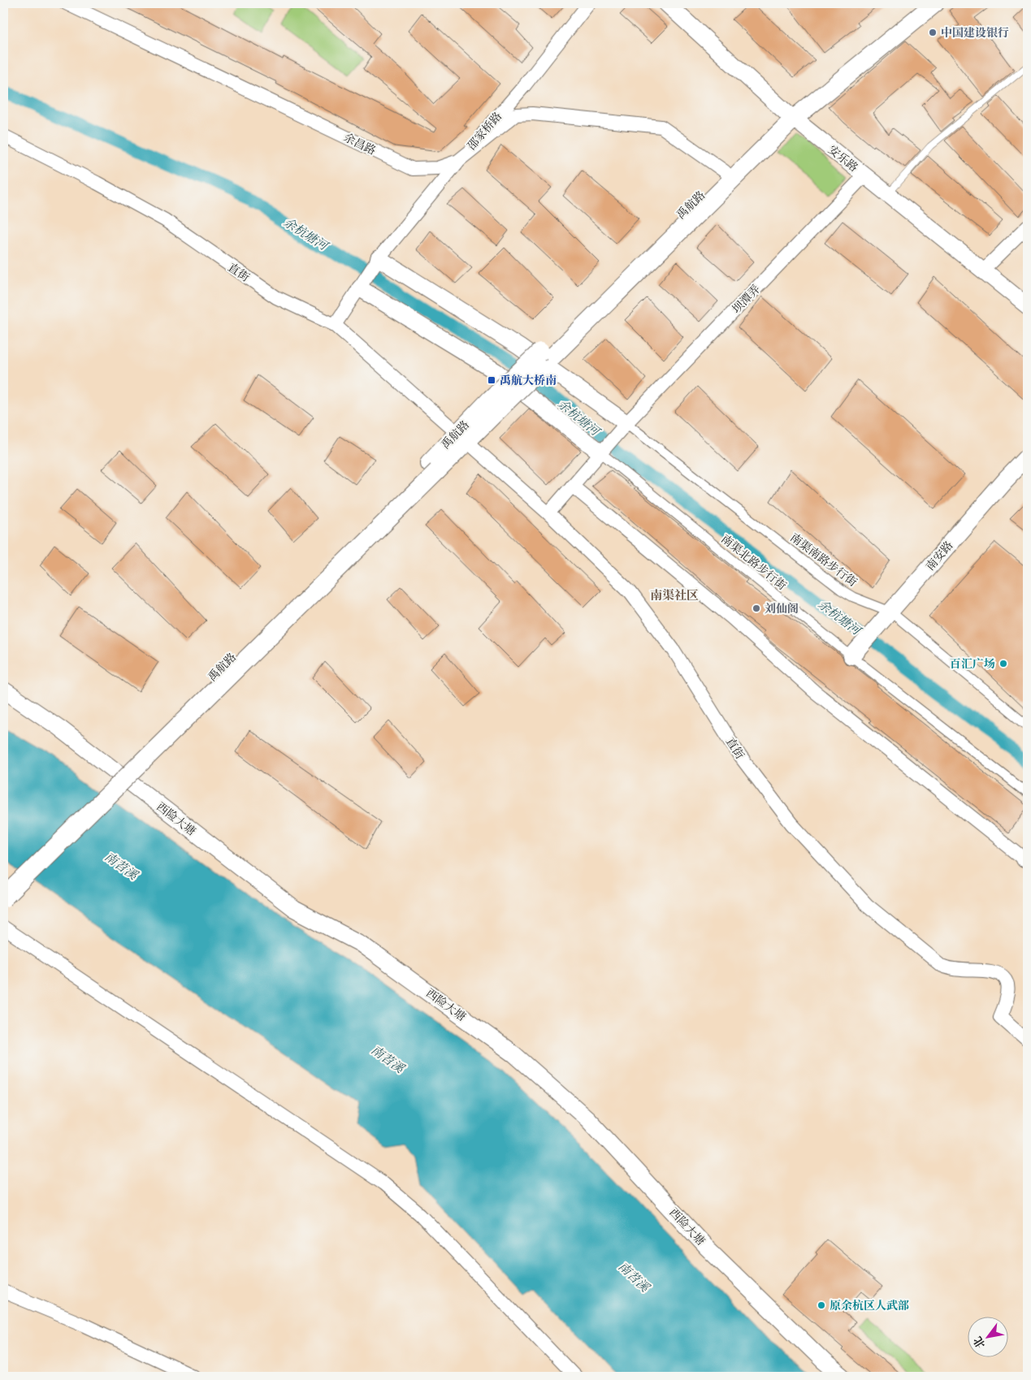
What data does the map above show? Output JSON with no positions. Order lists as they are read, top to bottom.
{
  "streets": {
    "main road": ["禹航路"],
    "street": [
      "邵家桥路",
      "余昌路",
      "安乐路",
      "直街",
      "坝潭弄",
      "南安路",
      "南渠南路步行街",
      "南渠北路步行街",
      "西险大塘"
    ]
  },
  "crossings": [
    ["邵家桥路", "余昌路"],
    ["邵家桥路", "直街"],
    ["余昌路", "禹航路"],
    ["安乐路", "禹航路"],
    ["安乐路", "坝潭弄"],
    ["禹航路", "直街"],
    ["直街", "坝潭弄"],
    ["坝潭弄", "南渠南路步行街"],
    ["坝潭弄", "南渠北路步行街"],
    ["南安路", "南渠南路步行街"],
    ["南安路", "南渠北路步行街"]
  ],
  "districts": ["南渠社区"],
  "water": ["余杭塘河", "南苕溪"],
  "places": {
    "other": [
      "中国建设银行",
      "刘仙阁",
      "百汇广场",
      "原余杭区人武部"
    ],
    "transit": ["禹航大桥南"]
  },
  "north": "bottom left"
}
